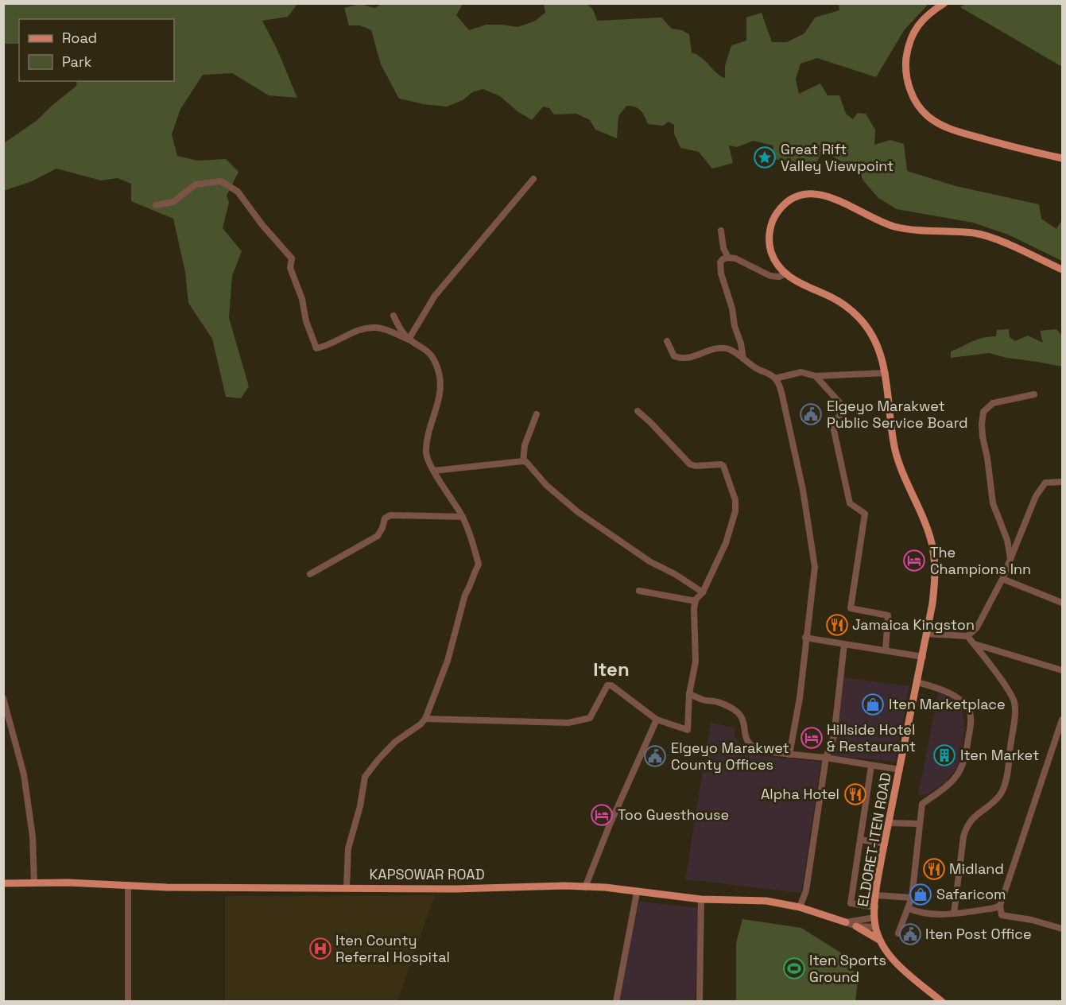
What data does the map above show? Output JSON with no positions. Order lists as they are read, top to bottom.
{
  "streets": {
    "main road": ["ELDORET-ITEN ROAD", "KAPSOWAR ROAD"]
  },
  "crossings": [
    ["ELDORET-ITEN ROAD", "KAPSOWAR ROAD"]
  ],
  "districts": ["Iten"],
  "places": {
    "place": ["Great Rift Valley Viewpoint"],
    "public building": ["Elgeyo Marakwet Public Service Board", "Elgeyo Marakwet County Offices", "Iten Post Office"],
    "hotel": ["The Champions Inn", "Hillside Hotel & Restaurant", "Too Guesthouse"],
    "restaurant": ["Jamaica Kingston", "Alpha Hotel", "Midland"],
    "shop": ["Iten Marketplace", "Safaricom"],
    "building": ["Iten Market"],
    "hospital": ["Iten County Referral Hospital"],
    "sports": ["Iten Sports Ground"]
  },
  "legend": ["Road", "Park"]
}
